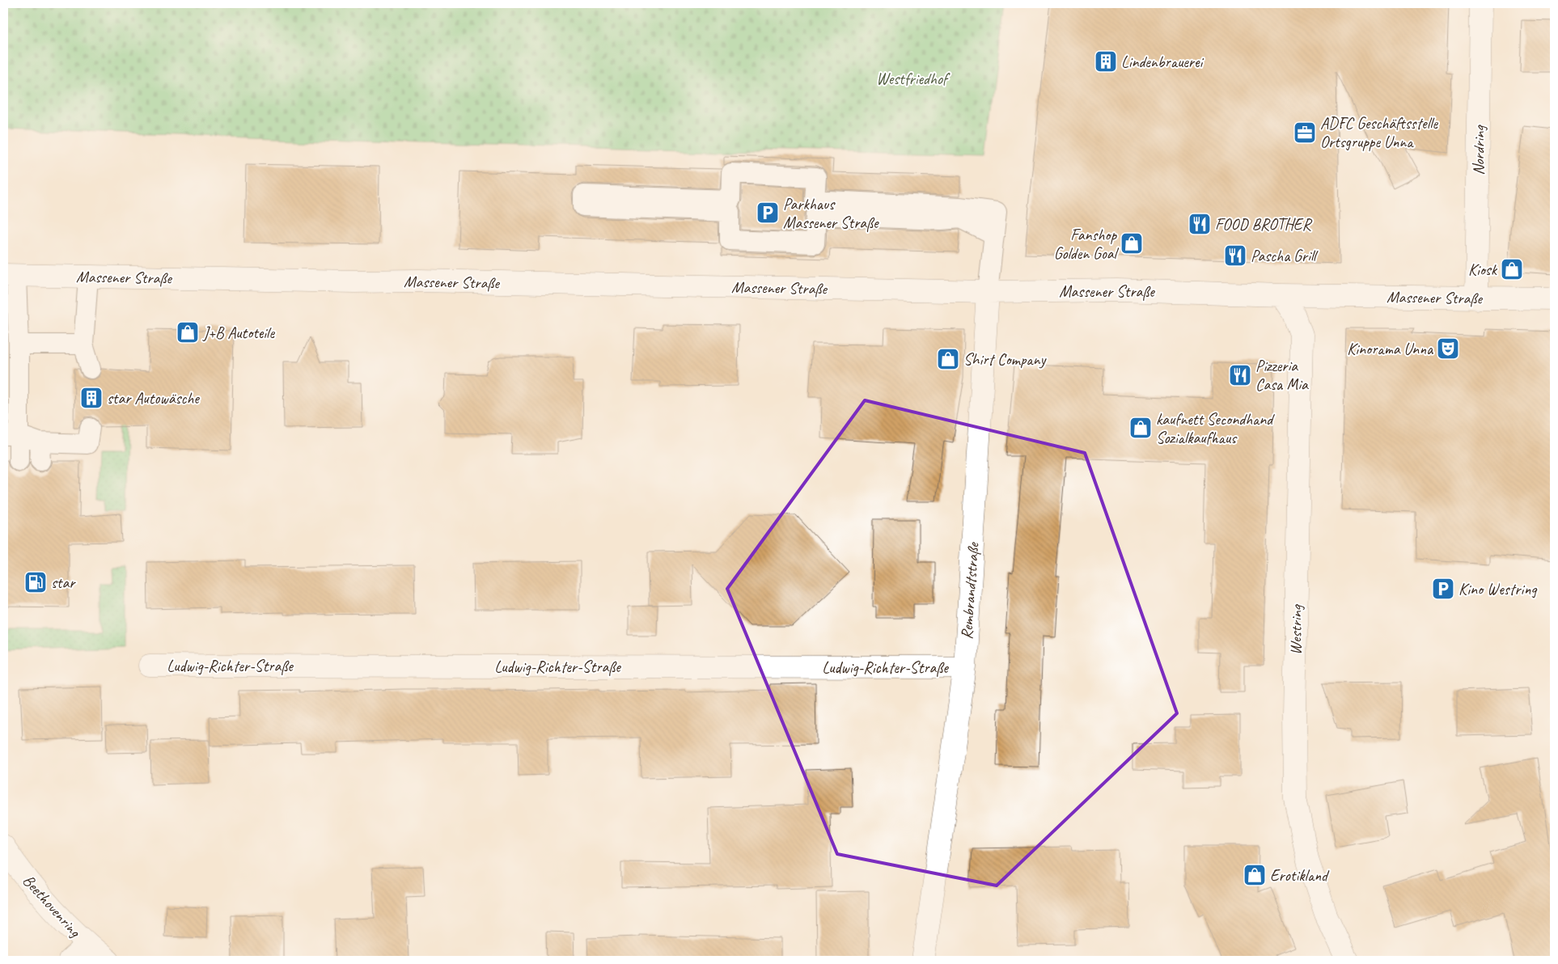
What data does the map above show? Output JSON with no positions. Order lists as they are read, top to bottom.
{
  "streets": {
    "street": [
      "Nordring",
      "Massener Straße",
      "Rembrandtstraße",
      "Westring",
      "Ludwig-Richter-Straße",
      "Beethovenring"
    ]
  },
  "crossings": [
    ["Nordring", "Massener Straße"],
    ["Massener Straße", "Rembrandtstraße"],
    ["Massener Straße", "Westring"],
    ["Rembrandtstraße", "Ludwig-Richter-Straße"]
  ],
  "parks": ["Westfriedhof"],
  "places": {
    "building": ["Lindenbrauerei", "star Autowäsche"],
    "office": ["ADFC Geschäftsstelle Ortsgruppe Unna"],
    "parking": ["Parkhaus Massener Straße", "Kino Westring"],
    "restaurant": ["FOOD BROTHER", "Pascha Grill", "Pizzeria Casa Mia"],
    "shop": [
      "Fanshop Golden Goal",
      "Kiosk",
      "J+B Autoteile",
      "Shirt Company",
      "kaufnett Secondhand Sozialkaufhaus",
      "Erotikland"
    ],
    "theatre": ["Kinorama Unna"],
    "fuel station": ["star"]
  }
}
